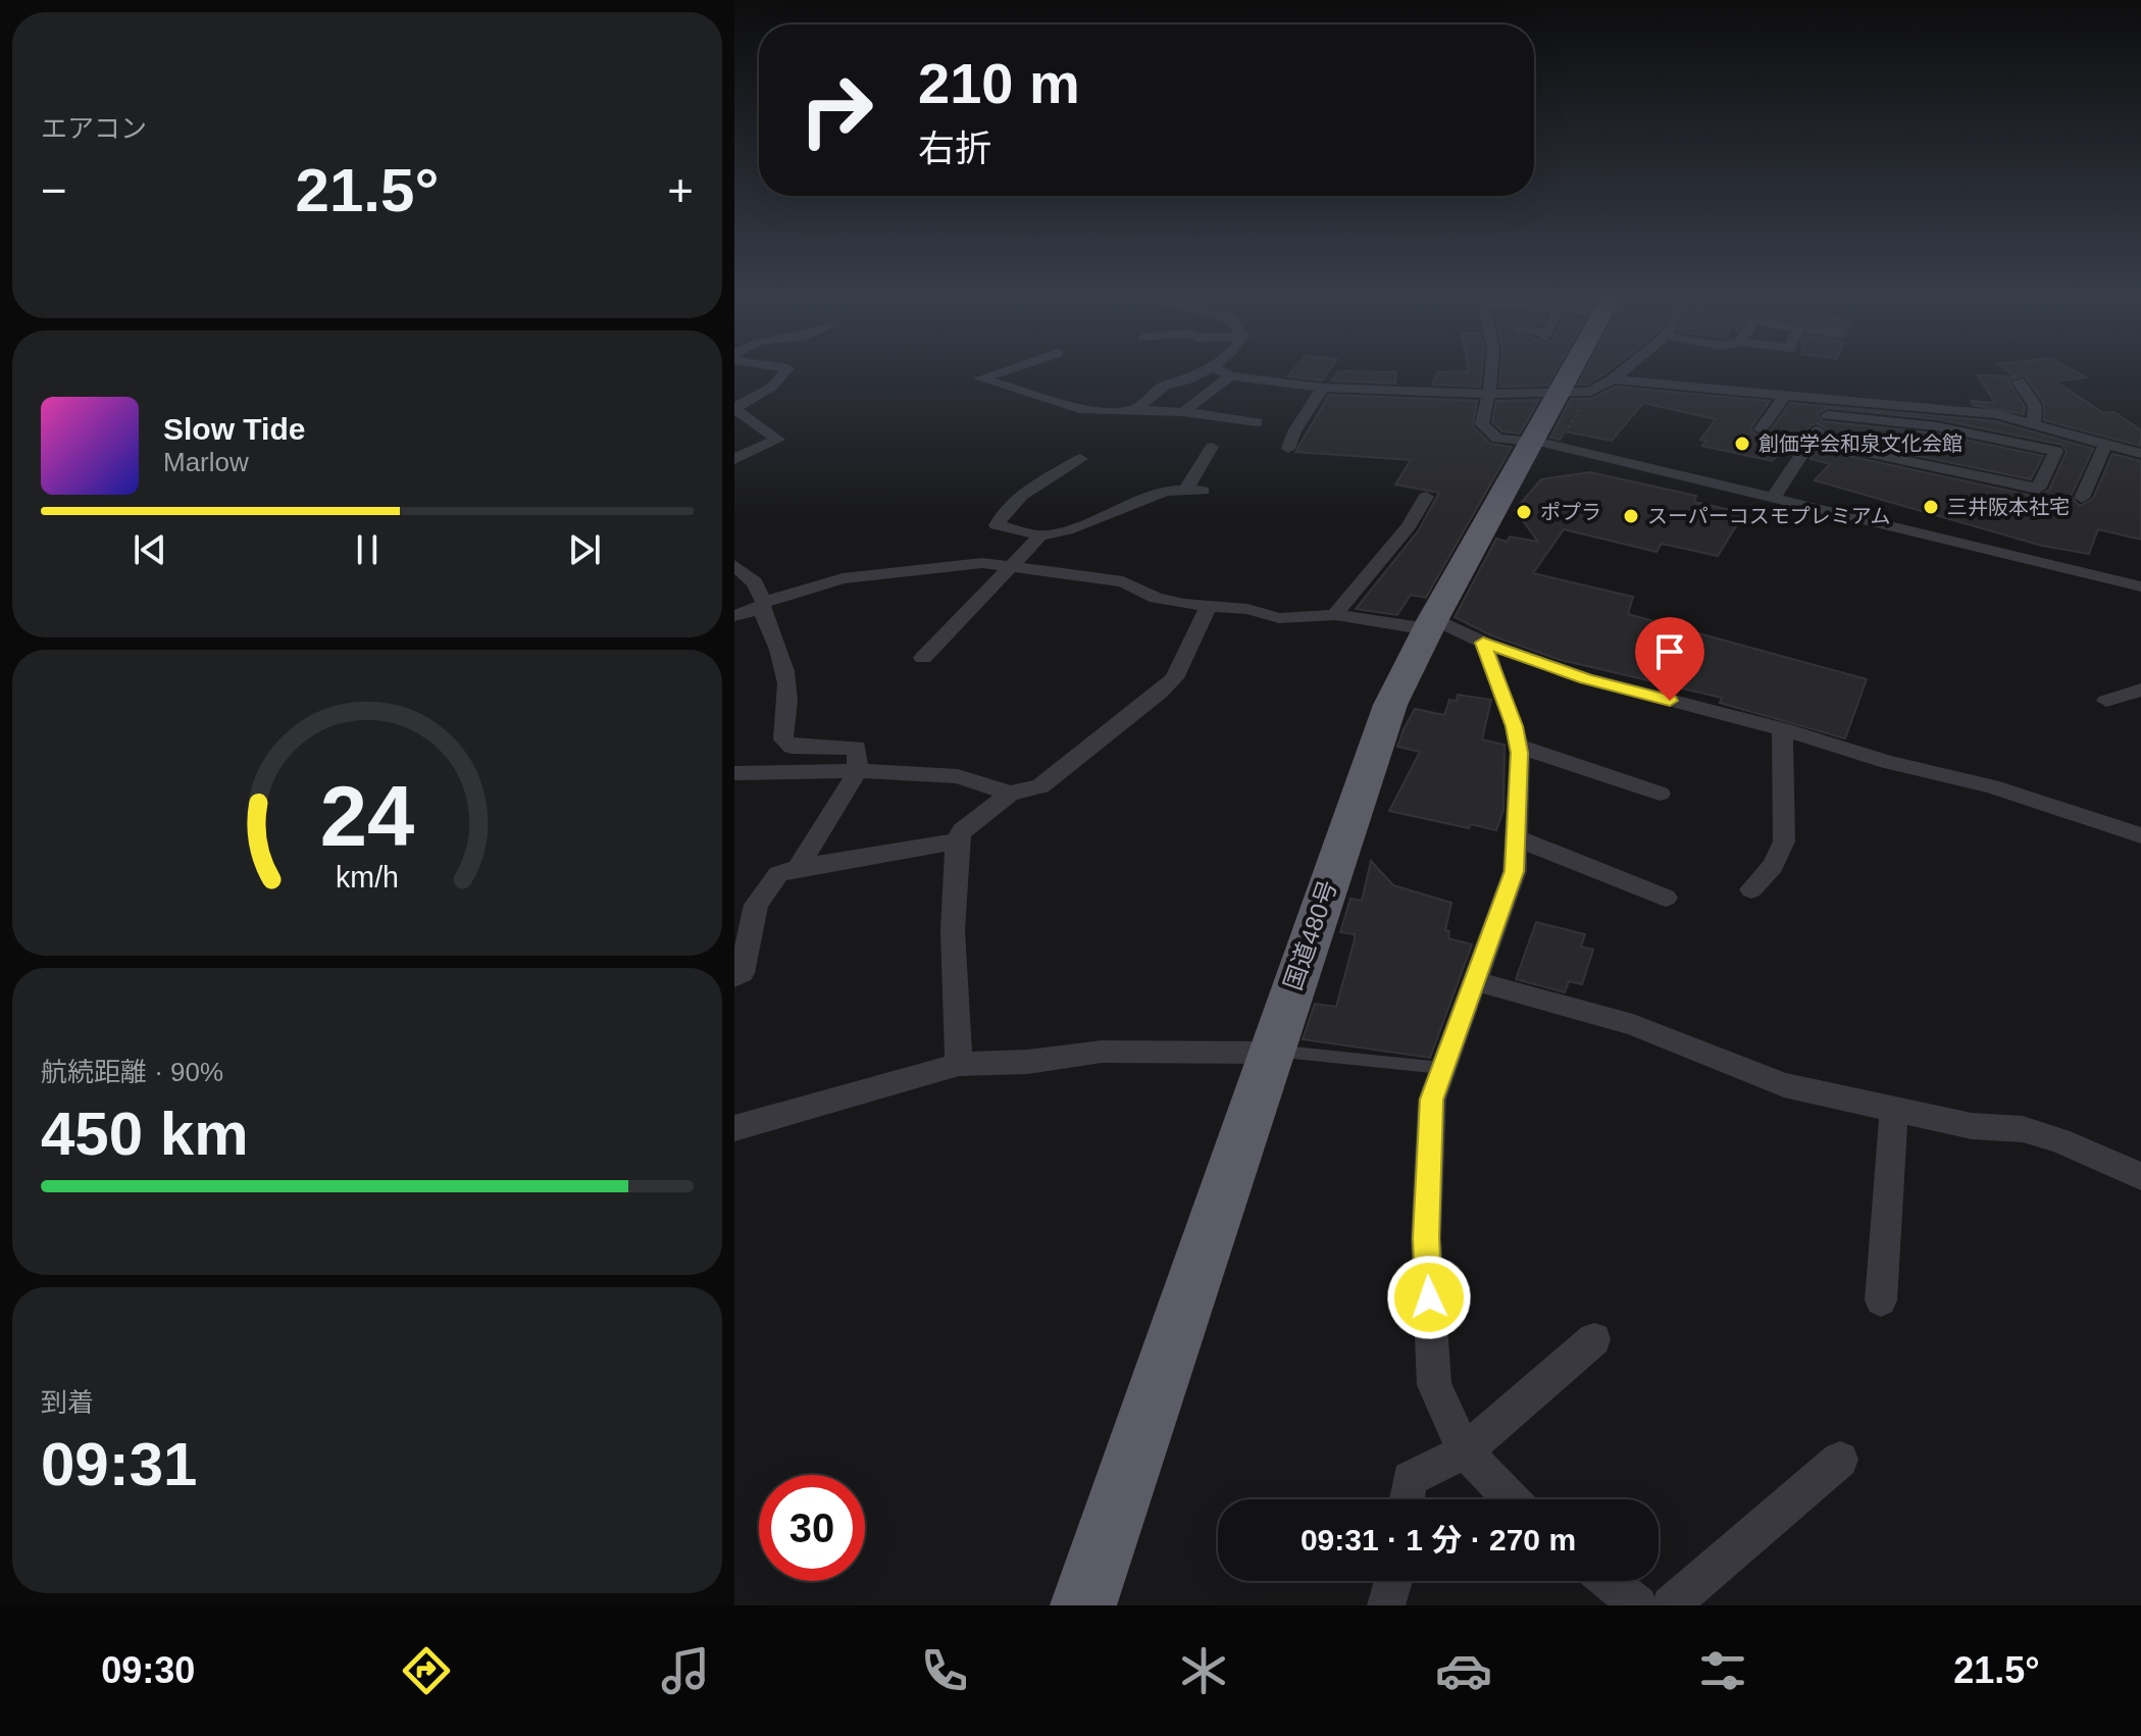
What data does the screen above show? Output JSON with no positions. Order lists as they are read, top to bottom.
{
  "streets": {
    "highway": ["国道480号"]
  },
  "places": [
    "創価学会和泉文化会館",
    "三井阪本社宅",
    "ポプラ",
    "スーパーコスモプレミアム"
  ],
  "page": {
    "tile": [
      "エアコン",
      ["航続距離 · 90%", "450 km"],
      ["到着", "09:31"]
    ],
    "turn": ["210 m", "右折"],
    "heat": ["−", "21.5°", "+"],
    "song": ["Slow Tide", "Marlow"],
    "limit": "30",
    "trip": "09:31 · 1 分 · 270 m",
    "tabs": ["09:30", "21.5°"],
    "gauge": ["24", "km/h"]
  }
}
